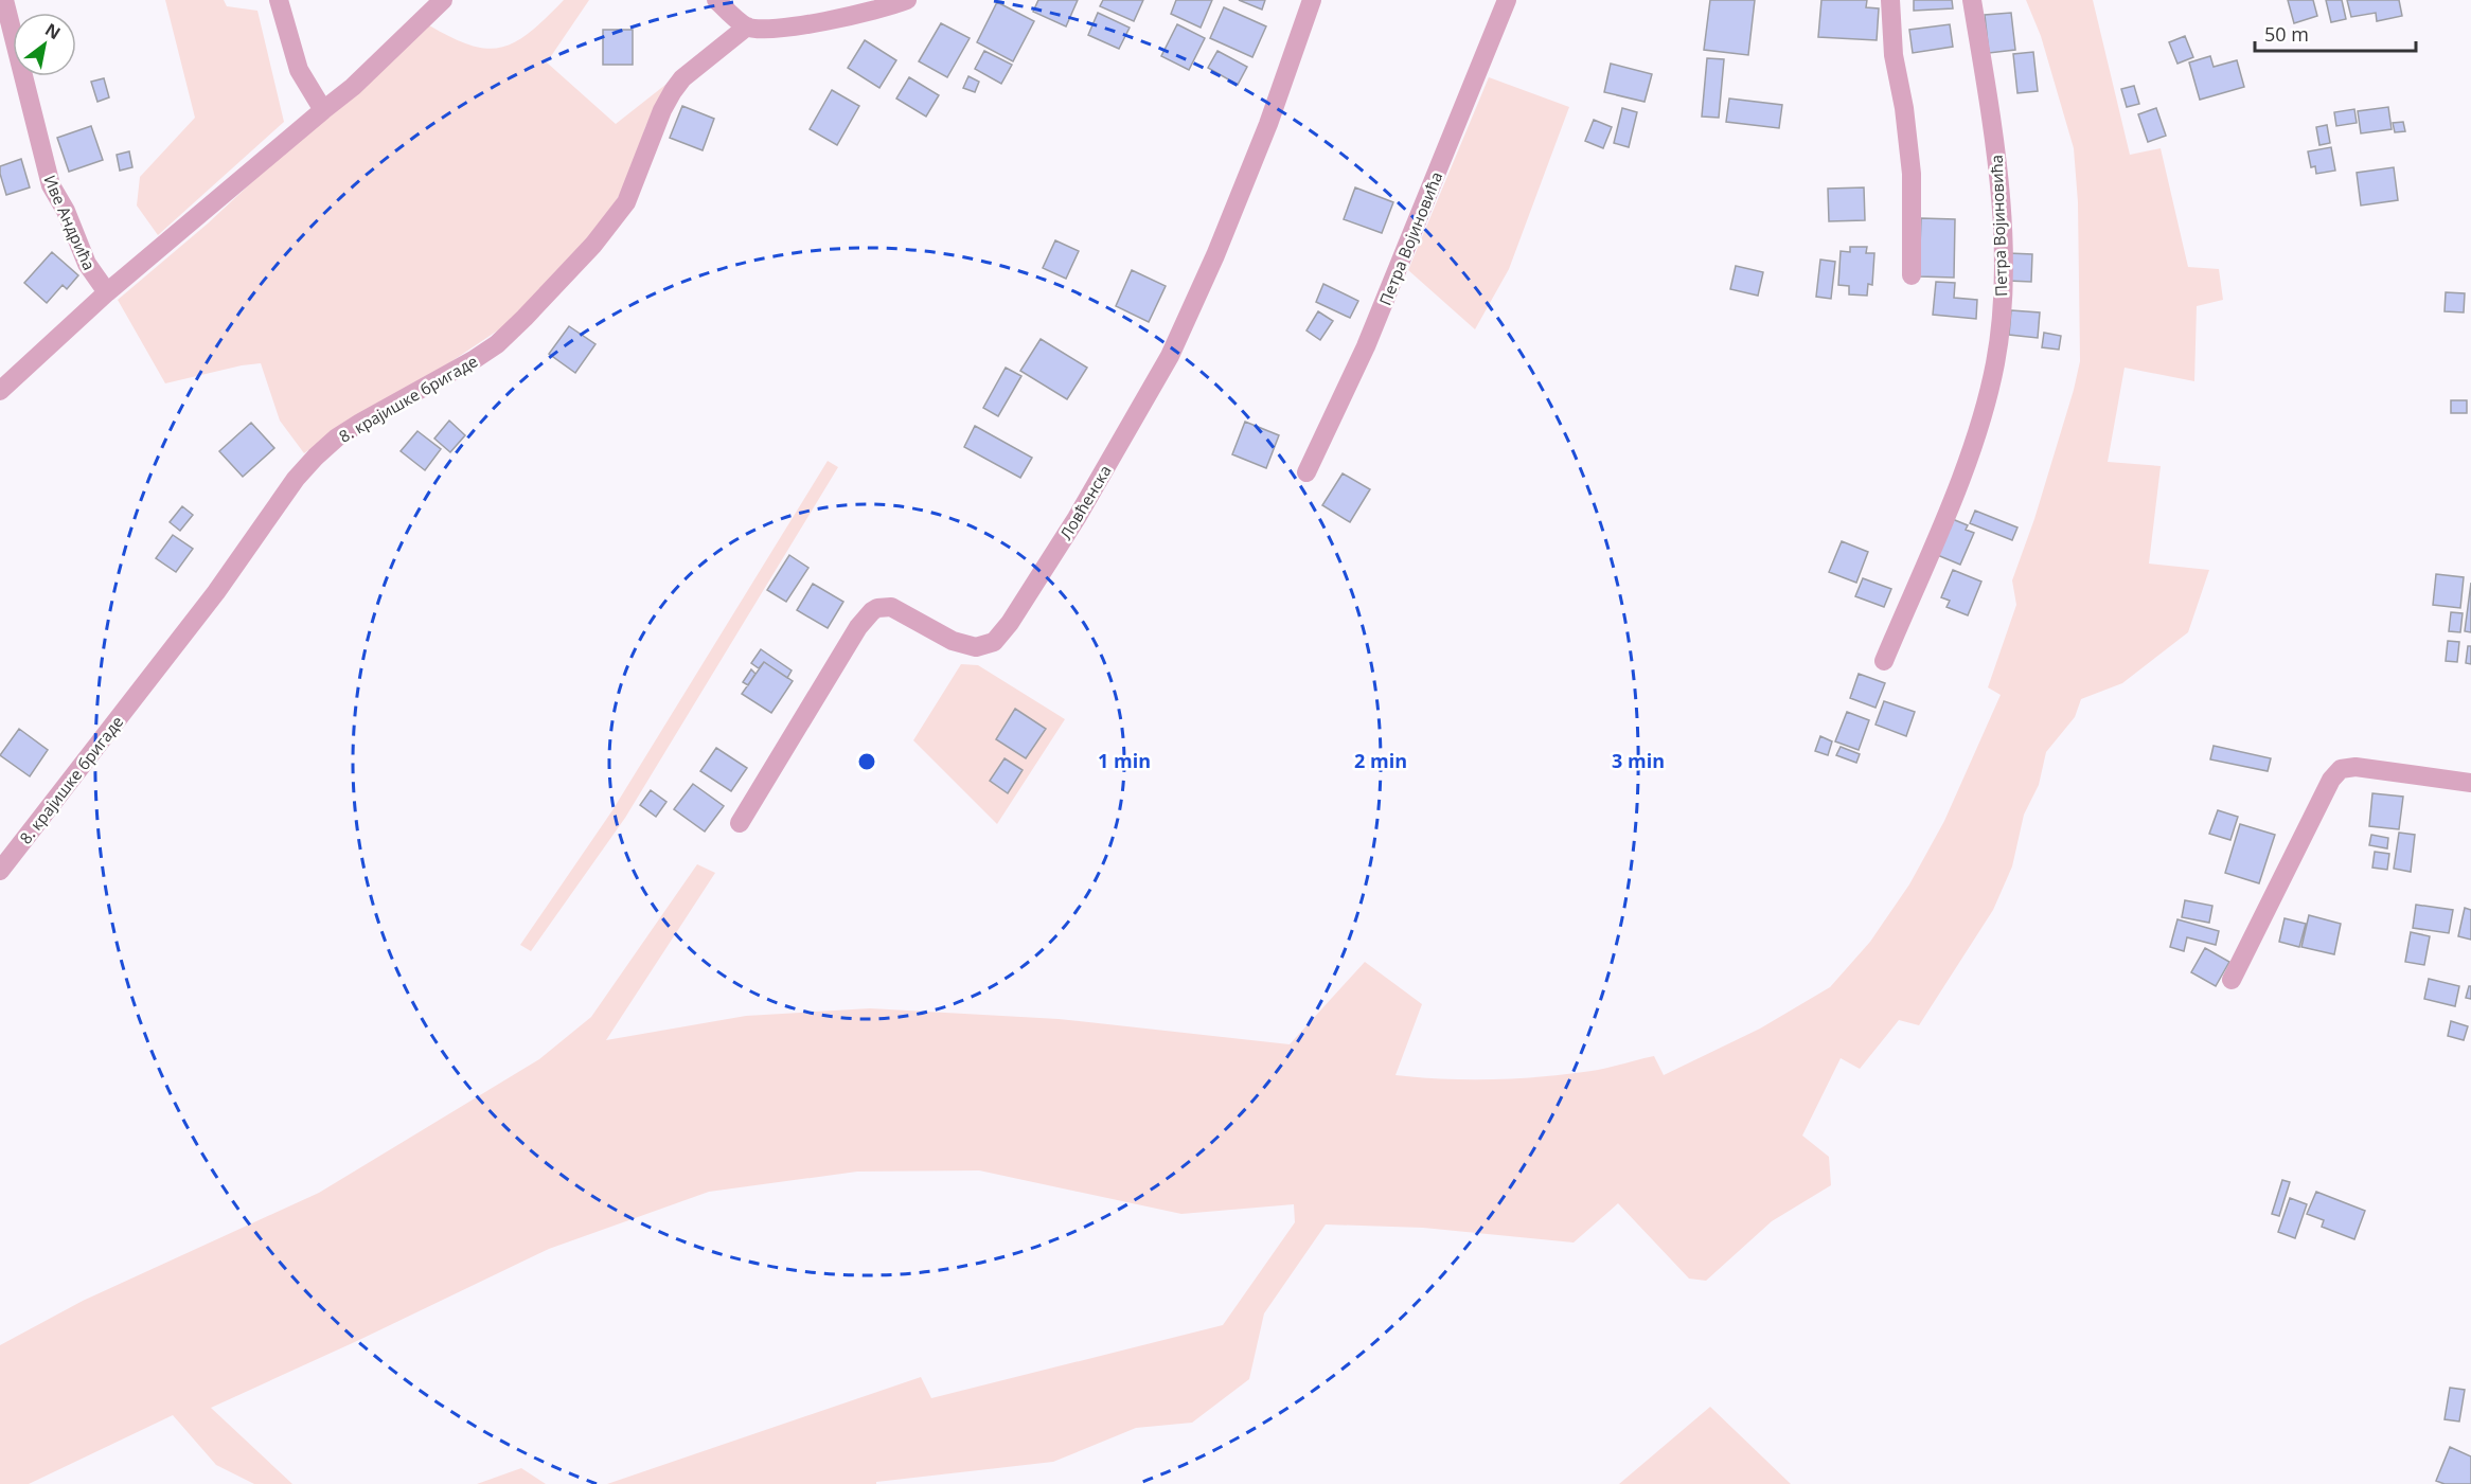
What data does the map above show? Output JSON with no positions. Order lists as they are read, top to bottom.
{
  "streets": {
    "street": [
      "Иве Андрића",
      "Петра Војиновића",
      "8. крајишке бригаде",
      "Ловћенска"
    ]
  },
  "scale_bar": "50 m",
  "north": "top right",
  "rings": ["1 min", "2 min", "3 min"]
}
